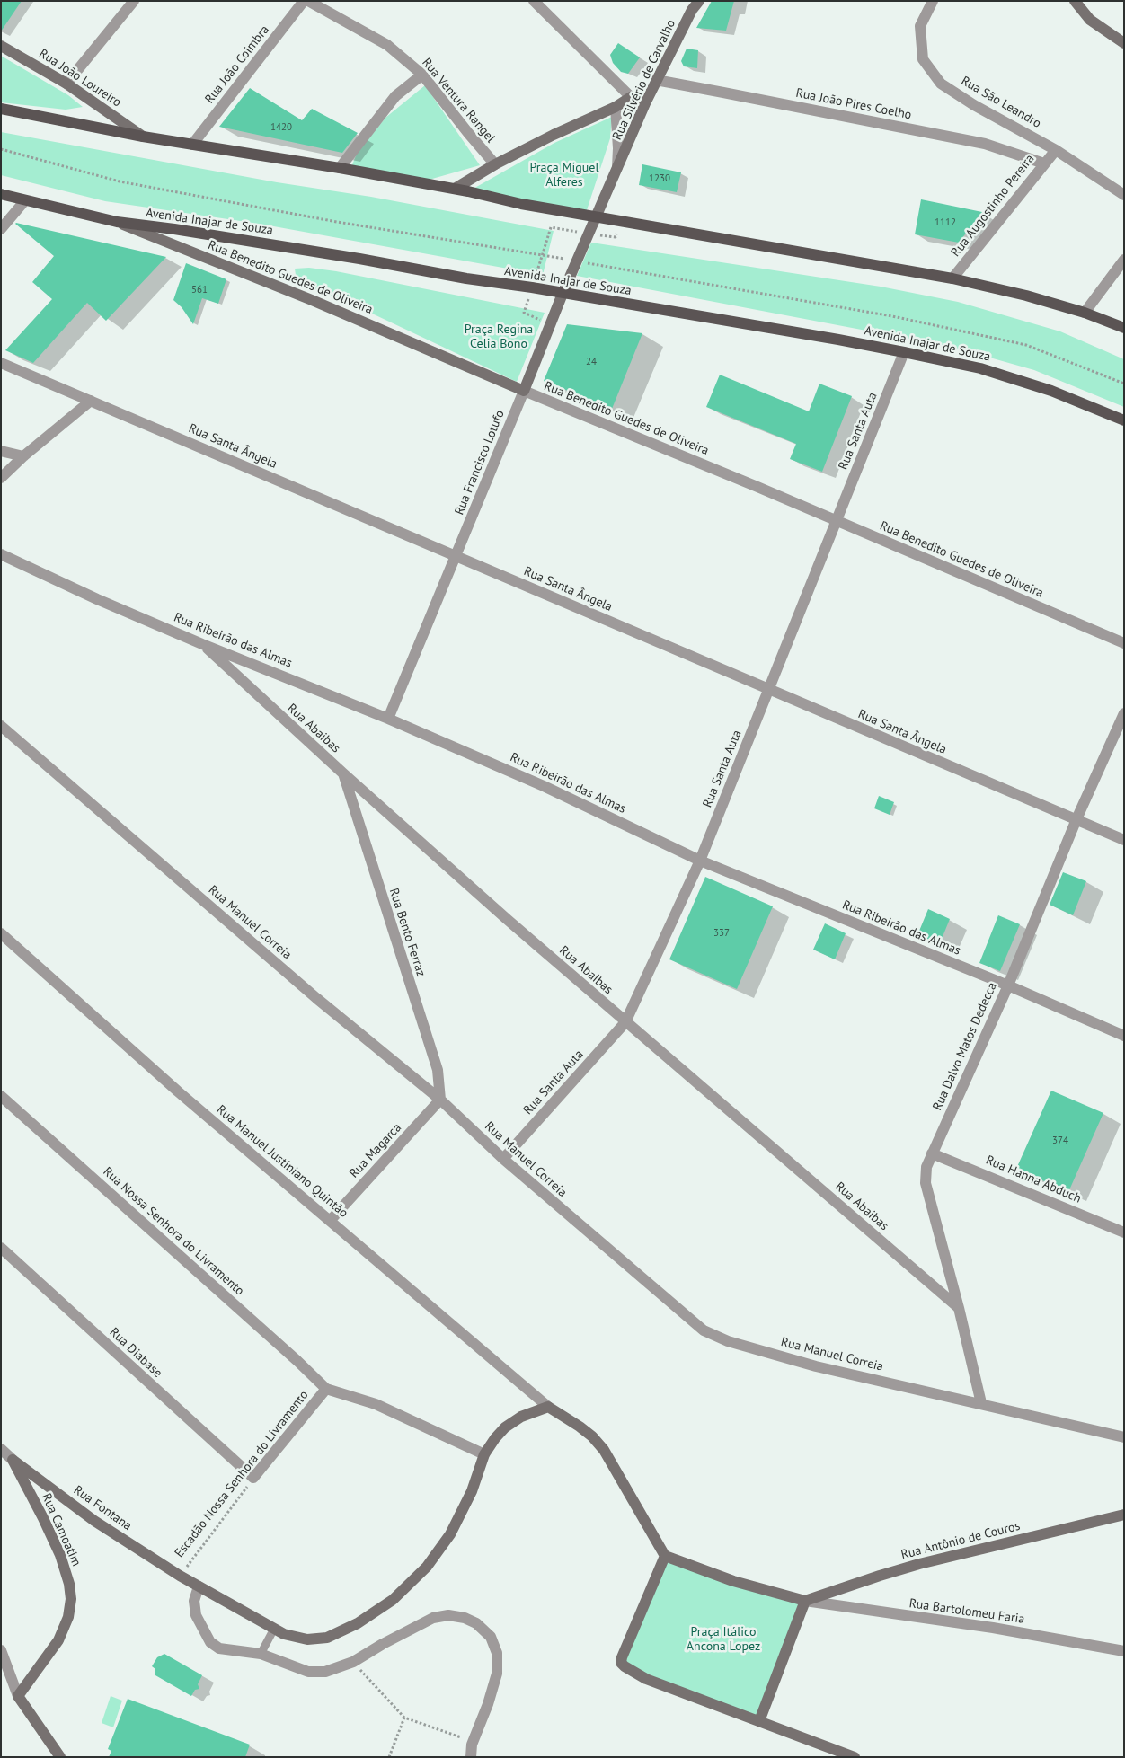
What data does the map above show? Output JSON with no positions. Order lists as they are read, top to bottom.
{
  "streets": {
    "main road": ["Avenida Inajar de Souza"],
    "street": [
      "Rua João Coimbra",
      "Rua João Loureiro",
      "Rua Silvério de Carvalho",
      "Rua Ventura Rangel",
      "Rua São Leandro",
      "Rua João Pires Coelho",
      "Rua Augostinho Pereira",
      "Rua Benedito Guedes de Oliveira",
      "Rua Santa Auta",
      "Rua Santa Ângela",
      "Rua Francisco Lotufo",
      "Rua Ribeirão das Almas",
      "Rua Abaibas",
      "Rua Manuel Correia",
      "Rua Bento Ferraz",
      "Rua Dalvo Matos Dedecca",
      "Rua Magarca",
      "Rua Manuel Justiniano Quintão",
      "Rua Hanna Abduch",
      "Rua Nossa Senhora do Livramento",
      "Rua Diabase",
      "Escadão Nossa Senhora do Livramento",
      "Rua Fontana",
      "Rua Camoatim",
      "Rua Antônio de Couros",
      "Rua Bartolomeu Faria"
    ]
  },
  "crossings": [
    ["Rua Silvério de Carvalho", "Rua Ventura Rangel"],
    ["Rua Silvério de Carvalho", "Rua João Pires Coelho"],
    ["Rua Silvério de Carvalho", "Rua Francisco Lotufo"],
    ["Rua São Leandro", "Rua Augostinho Pereira"],
    ["Rua João Pires Coelho", "Rua Augostinho Pereira"],
    ["Avenida Inajar de Souza", "Rua Benedito Guedes de Oliveira"],
    ["Avenida Inajar de Souza", "Rua Santa Auta"],
    ["Avenida Inajar de Souza", "Rua Francisco Lotufo"],
    ["Rua Benedito Guedes de Oliveira", "Rua Santa Auta"],
    ["Rua Benedito Guedes de Oliveira", "Rua Francisco Lotufo"],
    ["Rua Santa Auta", "Rua Santa Ângela"],
    ["Rua Santa Auta", "Rua Ribeirão das Almas"],
    ["Rua Santa Auta", "Rua Abaibas"],
    ["Rua Santa Auta", "Rua Manuel Correia"],
    ["Rua Santa Ângela", "Rua Francisco Lotufo"],
    ["Rua Santa Ângela", "Rua Dalvo Matos Dedecca"],
    ["Rua Francisco Lotufo", "Rua Ribeirão das Almas"],
    ["Rua Ribeirão das Almas", "Rua Abaibas"],
    ["Rua Ribeirão das Almas", "Rua Dalvo Matos Dedecca"],
    ["Rua Abaibas", "Rua Bento Ferraz"],
    ["Rua Abaibas", "Rua Dalvo Matos Dedecca"],
    ["Rua Manuel Correia", "Rua Bento Ferraz"],
    ["Rua Manuel Correia", "Rua Dalvo Matos Dedecca"],
    ["Rua Manuel Correia", "Rua Magarca"],
    ["Rua Bento Ferraz", "Rua Magarca"],
    ["Rua Dalvo Matos Dedecca", "Rua Hanna Abduch"],
    ["Rua Magarca", "Rua Manuel Justiniano Quintão"],
    ["Rua Manuel Justiniano Quintão", "Rua Fontana"],
    ["Rua Nossa Senhora do Livramento", "Escadão Nossa Senhora do Livramento"],
    ["Rua Diabase", "Escadão Nossa Senhora do Livramento"],
    ["Escadão Nossa Senhora do Livramento", "Rua Fontana"],
    ["Rua Fontana", "Rua Camoatim"],
    ["Rua Antônio de Couros", "Rua Bartolomeu Faria"]
  ],
  "parks": ["Praça Miguel Alferes", "Praça Regina Celia Bono", "Praça Itálico Ancona Lopez"],
  "house_numbers": [
    "1420",
    "1230",
    "1112",
    "561",
    "24",
    "337",
    "374"
  ]
}
